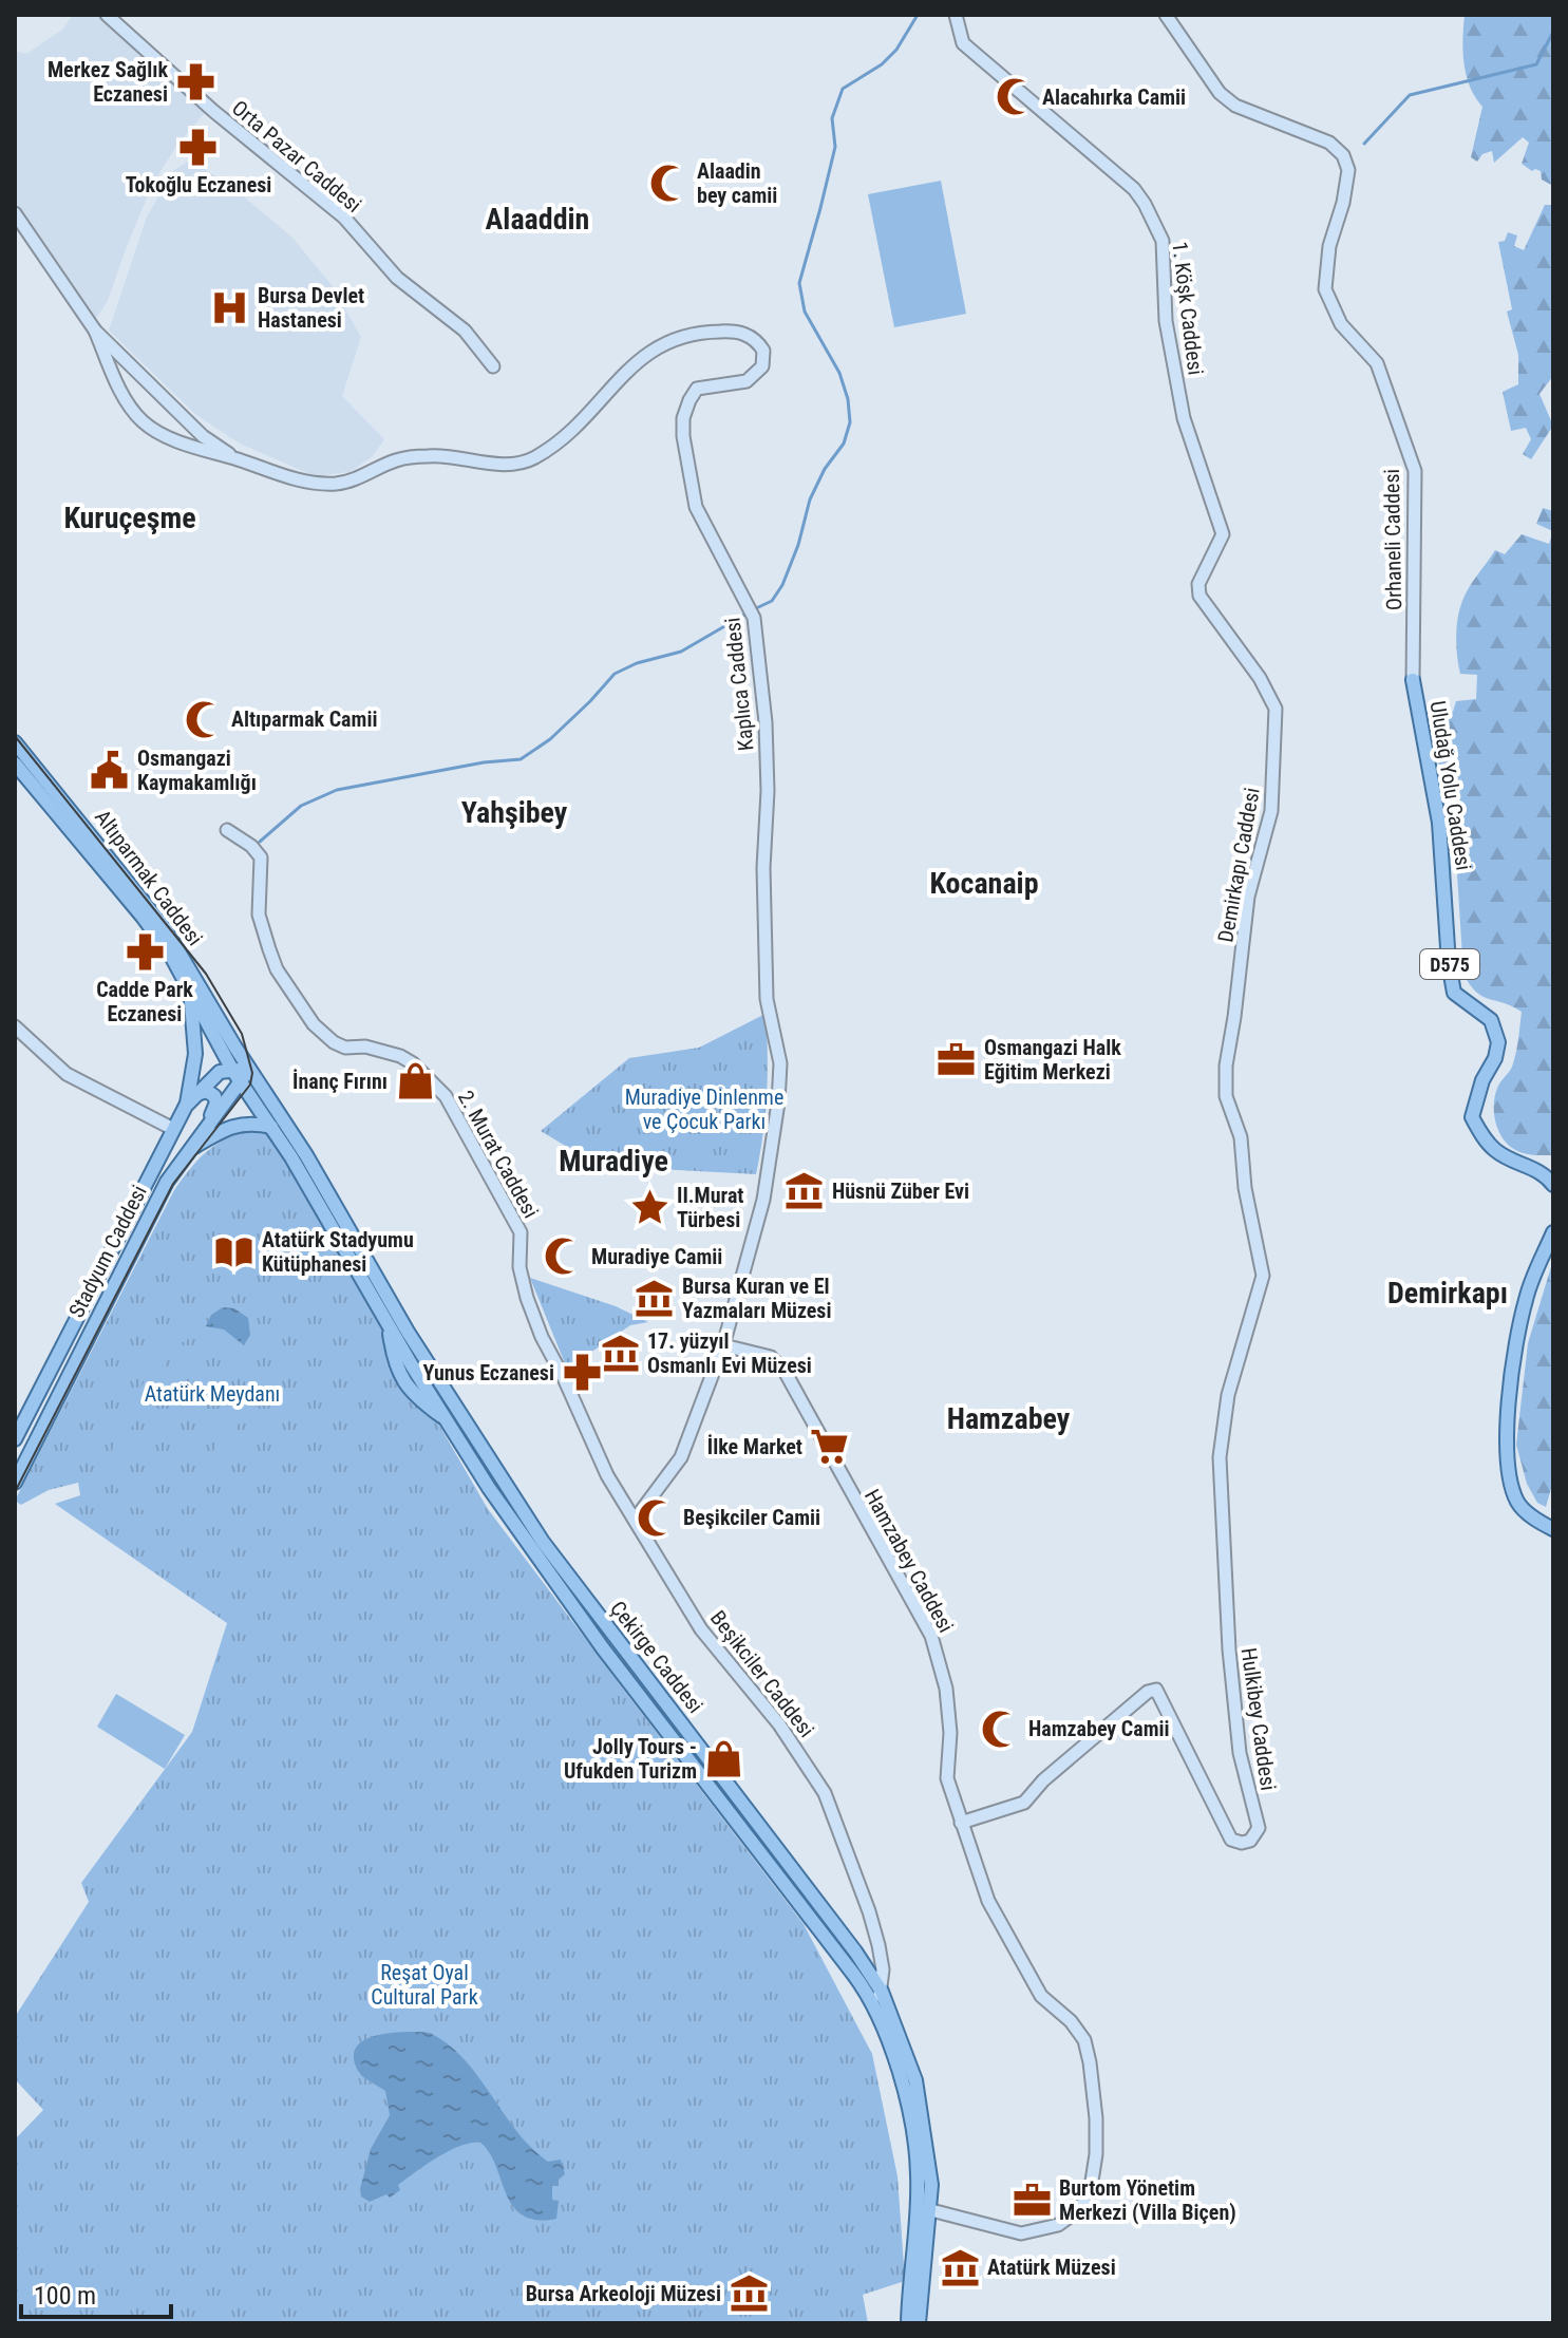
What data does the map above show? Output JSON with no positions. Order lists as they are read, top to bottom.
{
  "streets": {
    "main road": [
      "Orta Pazar Caddesi",
      "1. Köşk Caddesi",
      "Orhaneli Caddesi",
      "Kaplıca Caddesi",
      "Uludağ Yolu Caddesi",
      "Demirkapı Caddesi",
      "Altıparmak Caddesi",
      "D575",
      "2. Murat Caddesi",
      "Stadyum Caddesi",
      "Hamzabey Caddesi",
      "Çekirge Caddesi",
      "Beşikciler Caddesi",
      "Hulkibey Caddesi"
    ]
  },
  "crossings": [
    ["1. Köşk Caddesi", "Demirkapı Caddesi"],
    ["Orhaneli Caddesi", "Uludağ Yolu Caddesi"],
    ["Kaplıca Caddesi", "Hamzabey Caddesi"],
    ["Kaplıca Caddesi", "Beşikciler Caddesi"],
    ["Demirkapı Caddesi", "Hulkibey Caddesi"],
    ["Altıparmak Caddesi", "Stadyum Caddesi"],
    ["Altıparmak Caddesi", "Çekirge Caddesi"],
    ["2. Murat Caddesi", "Beşikciler Caddesi"],
    ["Stadyum Caddesi", "Çekirge Caddesi"],
    ["Hamzabey Caddesi", "Çekirge Caddesi"],
    ["Hamzabey Caddesi", "Hulkibey Caddesi"],
    ["Çekirge Caddesi", "Beşikciler Caddesi"]
  ],
  "districts": [
    "Alaaddin",
    "Kuruçeşme",
    "Yahşibey",
    "Kocanaip",
    "Muradiye",
    "Demirkapı",
    "Hamzabey"
  ],
  "parks": ["Muradiye Dinlenme ve Çocuk Parkı", "Atatürk Meydanı", "Reşat Oyal Cultural Park"],
  "places": {
    "pharmacy": [
      "Merkez Sağlık Eczanesi",
      "Tokoğlu Eczanesi",
      "Cadde Park Eczanesi",
      "Yunus Eczanesi"
    ],
    "mosque": [
      "Alacahırka Camii",
      "Alaadin bey camii",
      "Altıparmak Camii",
      "Muradiye Camii",
      "Beşikciler Camii",
      "Hamzabey Camii"
    ],
    "hospital": ["Bursa Devlet Hastanesi"],
    "public building": ["Osmangazi Kaymakamlığı"],
    "office": ["Osmangazi Halk Eğitim Merkezi", "Burtom Yönetim Merkezi (Villa Biçen)"],
    "shop": ["İnanç Fırını", "Jolly Tours - Ufukden Turizm"],
    "museum": [
      "Hüsnü Züber Evi",
      "Bursa Kuran ve El Yazmaları Müzesi",
      "17. yüzyıl Osmanlı Evi Müzesi",
      "Atatürk Müzesi",
      "Bursa Arkeoloji Müzesi"
    ],
    "place": ["II.Murat Türbesi"],
    "library": ["Atatürk Stadyumu Kütüphanesi"],
    "supermarket": ["İlke Market"]
  },
  "scale_bar": "100 m"
}
